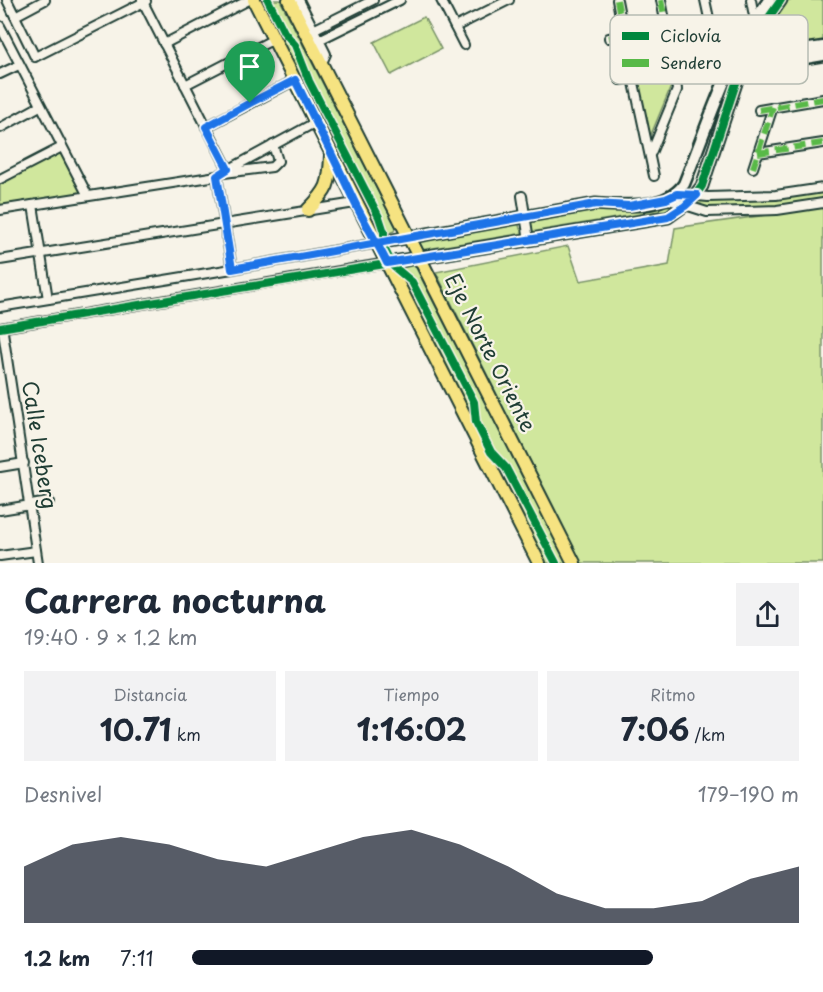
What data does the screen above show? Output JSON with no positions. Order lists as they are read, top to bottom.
{
  "streets": {
    "main road": ["Eje Norte Oriente"],
    "street": ["Calle Iceberg"]
  },
  "legend": ["Ciclovía", "Sendero"],
  "page": {
    "heading": ["Carrera nocturna", "19:40 · 9 × 1.2 km"],
    "stats": [
      ["Distancia", "10.71 km"],
      ["Tiempo", "1:16:02"],
      ["Ritmo", "7:06 /km"]
    ],
    "chart": ["Desnivel", "179–190 m"],
    "list": [
      {
        "name": "1.2 km",
        "note": "7:11"
      }
    ]
  }
}
